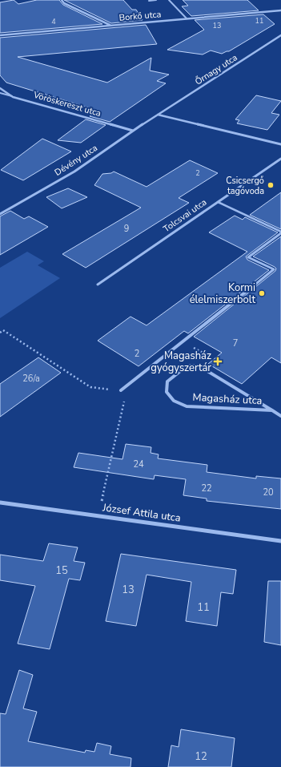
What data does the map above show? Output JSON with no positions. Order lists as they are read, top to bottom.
{
  "streets": {
    "street": [
      "Borkő utca",
      "Őrnagy utca",
      "Vöröskereszt utca",
      "Dévény utca",
      "Tolcsvai utca",
      "Magasház utca",
      "József Attila utca"
    ]
  },
  "crossings": [
    ["Őrnagy utca", "Dévény utca"],
    ["Vöröskereszt utca", "Dévény utca"]
  ],
  "places": {
    "other": ["Csicsergő tagóvoda", "Kormi élelmiszerbolt"],
    "health": ["Magasház gyógyszertár"]
  },
  "house_numbers": [
    "11",
    "4",
    "13",
    "2",
    "9",
    "7",
    "2",
    "26/a",
    "24",
    "22",
    "20",
    "15",
    "13",
    "11",
    "12"
  ]
}
